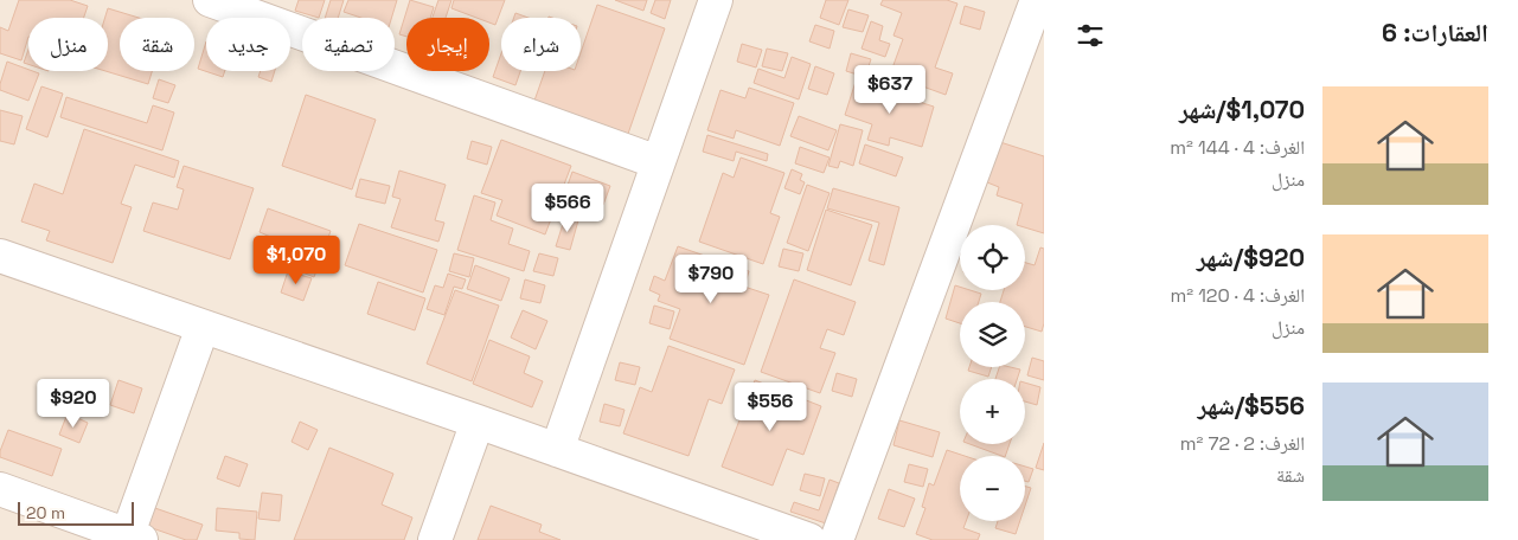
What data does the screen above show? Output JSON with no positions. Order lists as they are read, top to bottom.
{
  "scale_bar": "20 m",
  "page": {
    "heading": "العقارات: 6",
    "chip": [
      "شراء",
      "إيجار",
      "تصفية",
      "جديد",
      "شقة",
      "منزل"
    ],
    "price": [
      "$637",
      "$566",
      "$1,070",
      "$790",
      "$920",
      "$556"
    ],
    "list": [
      {
        "name": "$1,070/شهر",
        "note": "الغرف: 4 · 144 m² · منزل"
      },
      {
        "name": "$920/شهر",
        "note": "الغرف: 4 · 120 m² · منزل"
      },
      {
        "name": "$556/شهر",
        "note": "الغرف: 2 · 72 m² · شقة"
      }
    ],
    "map_buttons": ["+", "−"],
    "scale": "20 m"
  }
}
